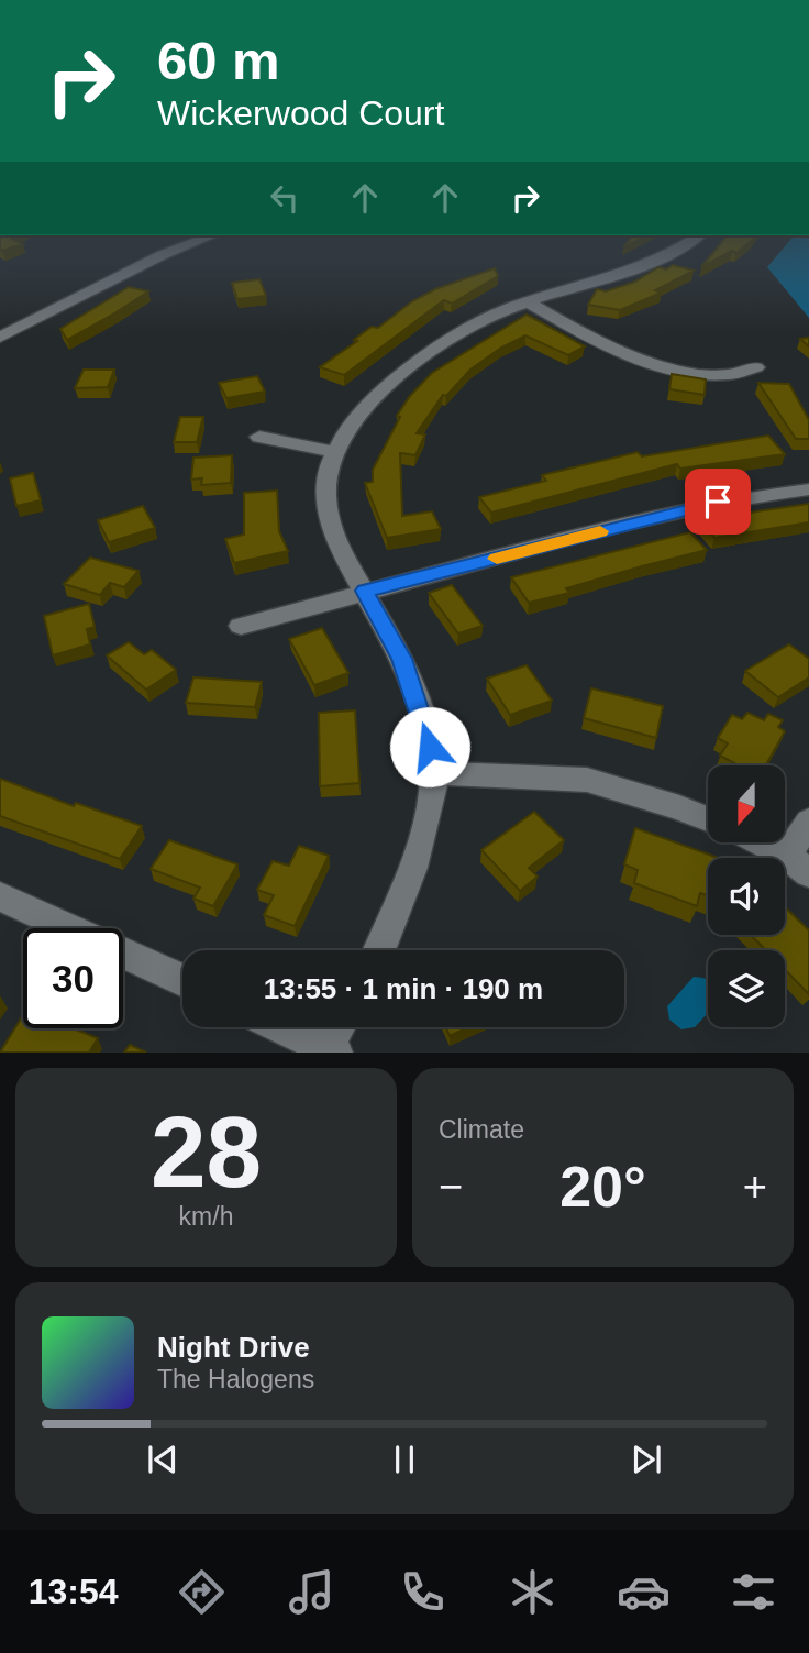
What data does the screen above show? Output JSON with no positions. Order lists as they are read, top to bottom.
{
  "north": "bottom",
  "page": {
    "turn": ["60 m", "Wickerwood Court"],
    "limit": "30",
    "trip": "13:55 · 1 min · 190 m",
    "tile": [
      ["28", "km/h"],
      "Climate"
    ],
    "heat": ["−", "20°", "+"],
    "song": ["Night Drive", "The Halogens"],
    "tabs": "13:54"
  }
}
